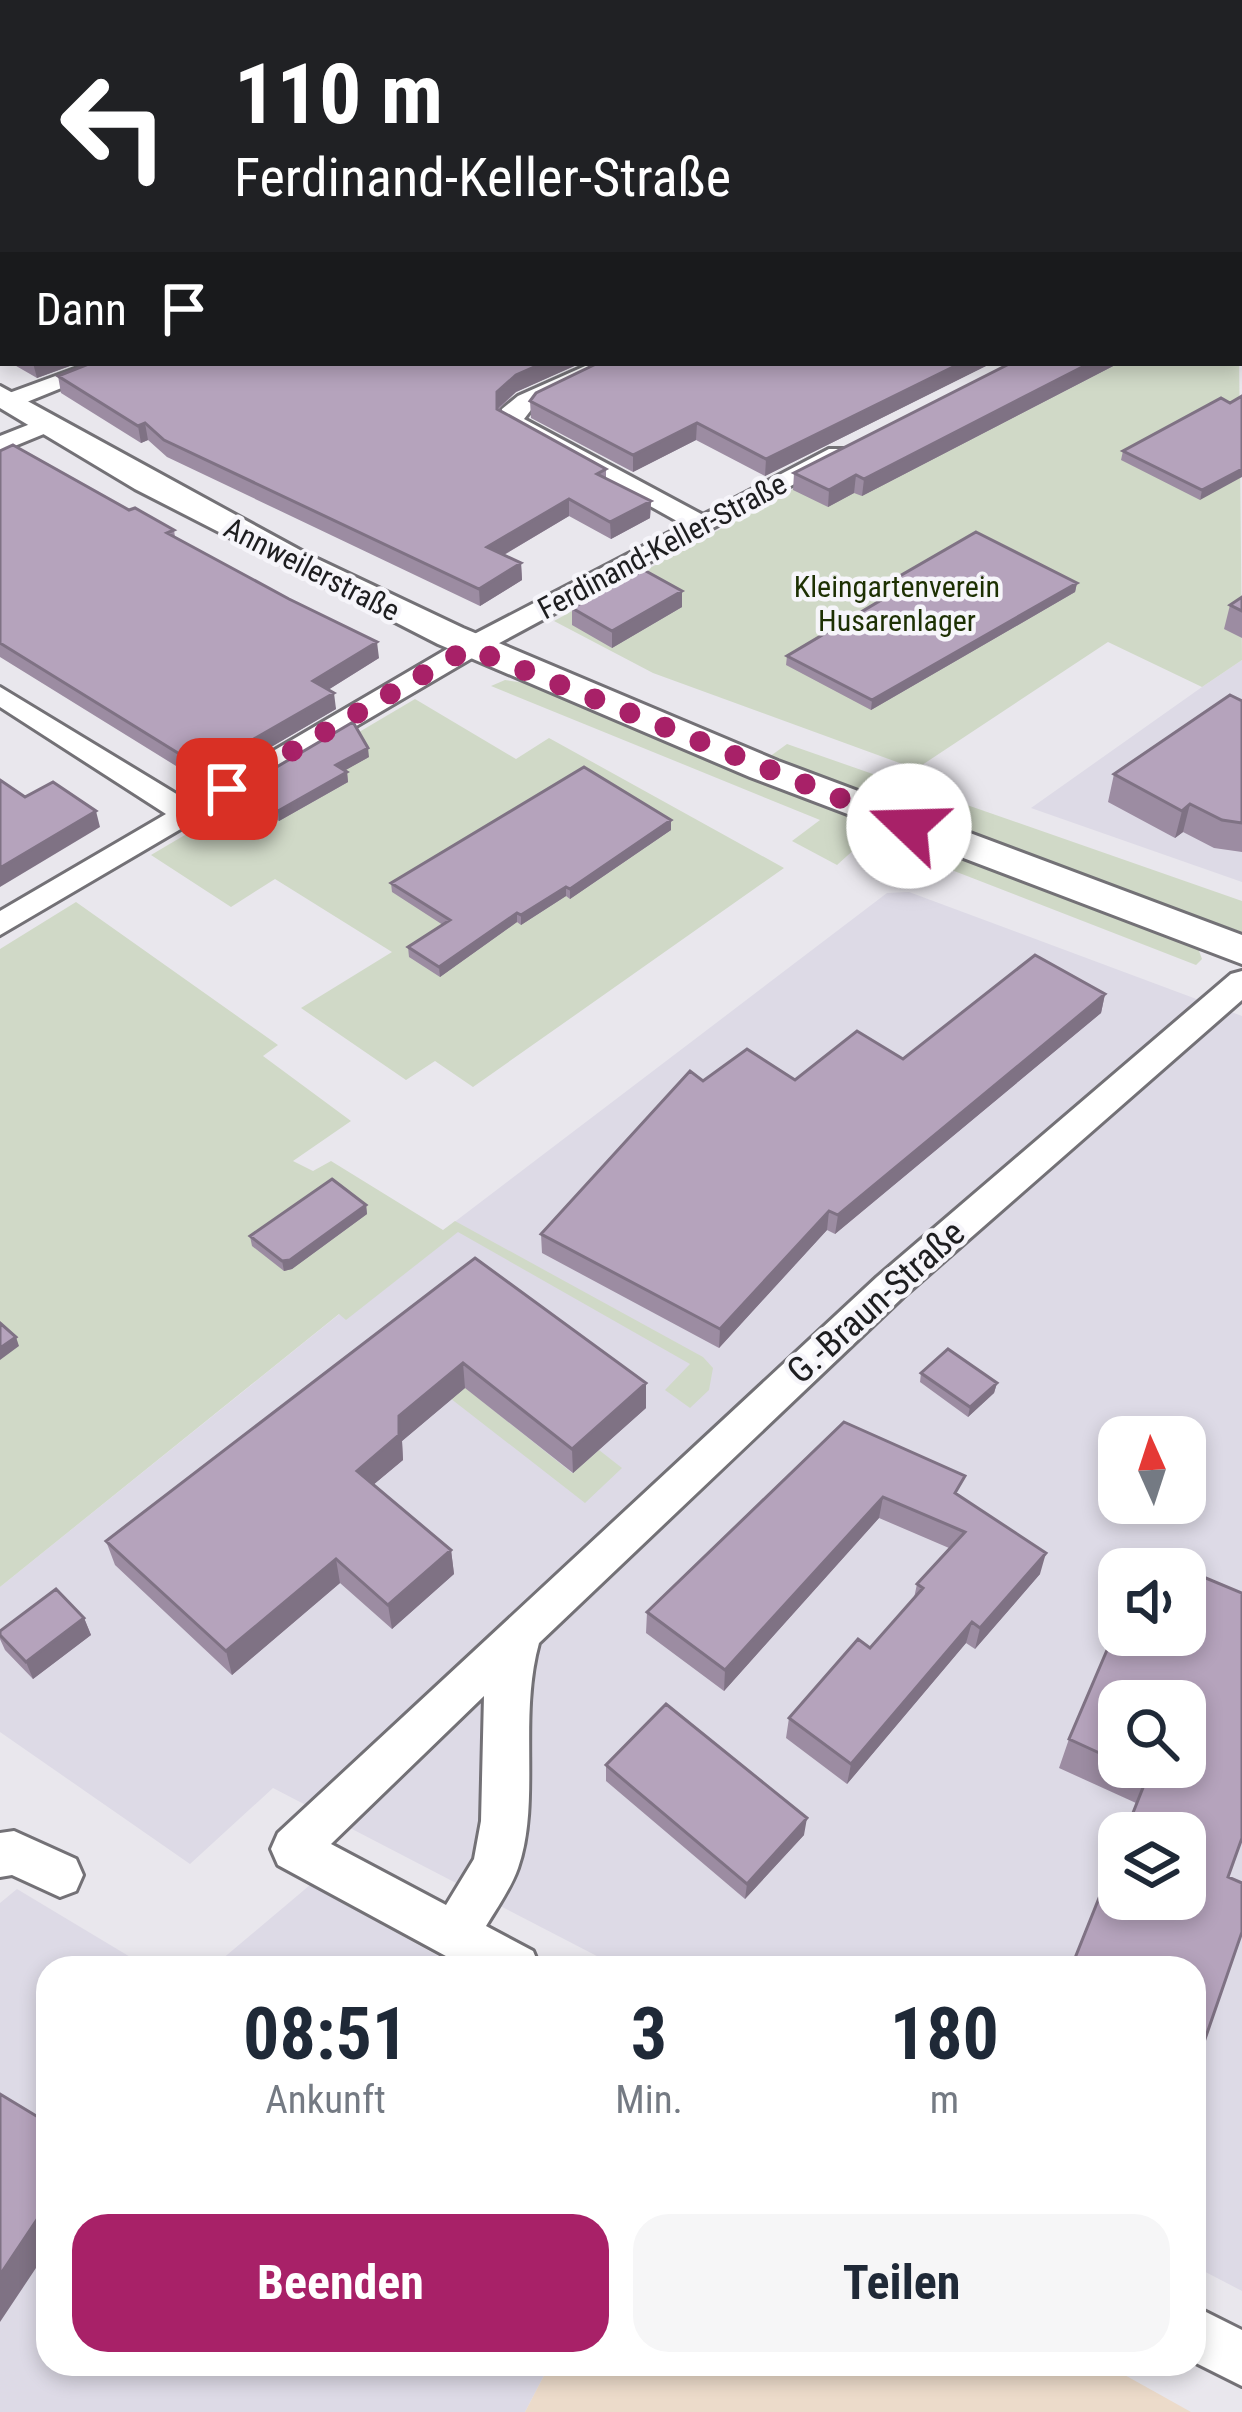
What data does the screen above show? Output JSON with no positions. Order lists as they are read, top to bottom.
{
  "streets": {
    "street": ["Ferdinand-Keller-Straße", "Annweilerstraße", "G.-Braun-Straße"]
  },
  "crossings": [
    ["Ferdinand-Keller-Straße", "Annweilerstraße"]
  ],
  "parks": ["Kleingartenverein Husarenlager"],
  "north": "top",
  "page": {
    "turn": ["110 m", "Ferdinand-Keller-Straße"],
    "then": "Dann",
    "eta": [
      "08:51",
      "Ankunft",
      "3",
      "Min.",
      "180",
      "m"
    ],
    "buttons": ["Beenden", "Teilen"]
  }
}
